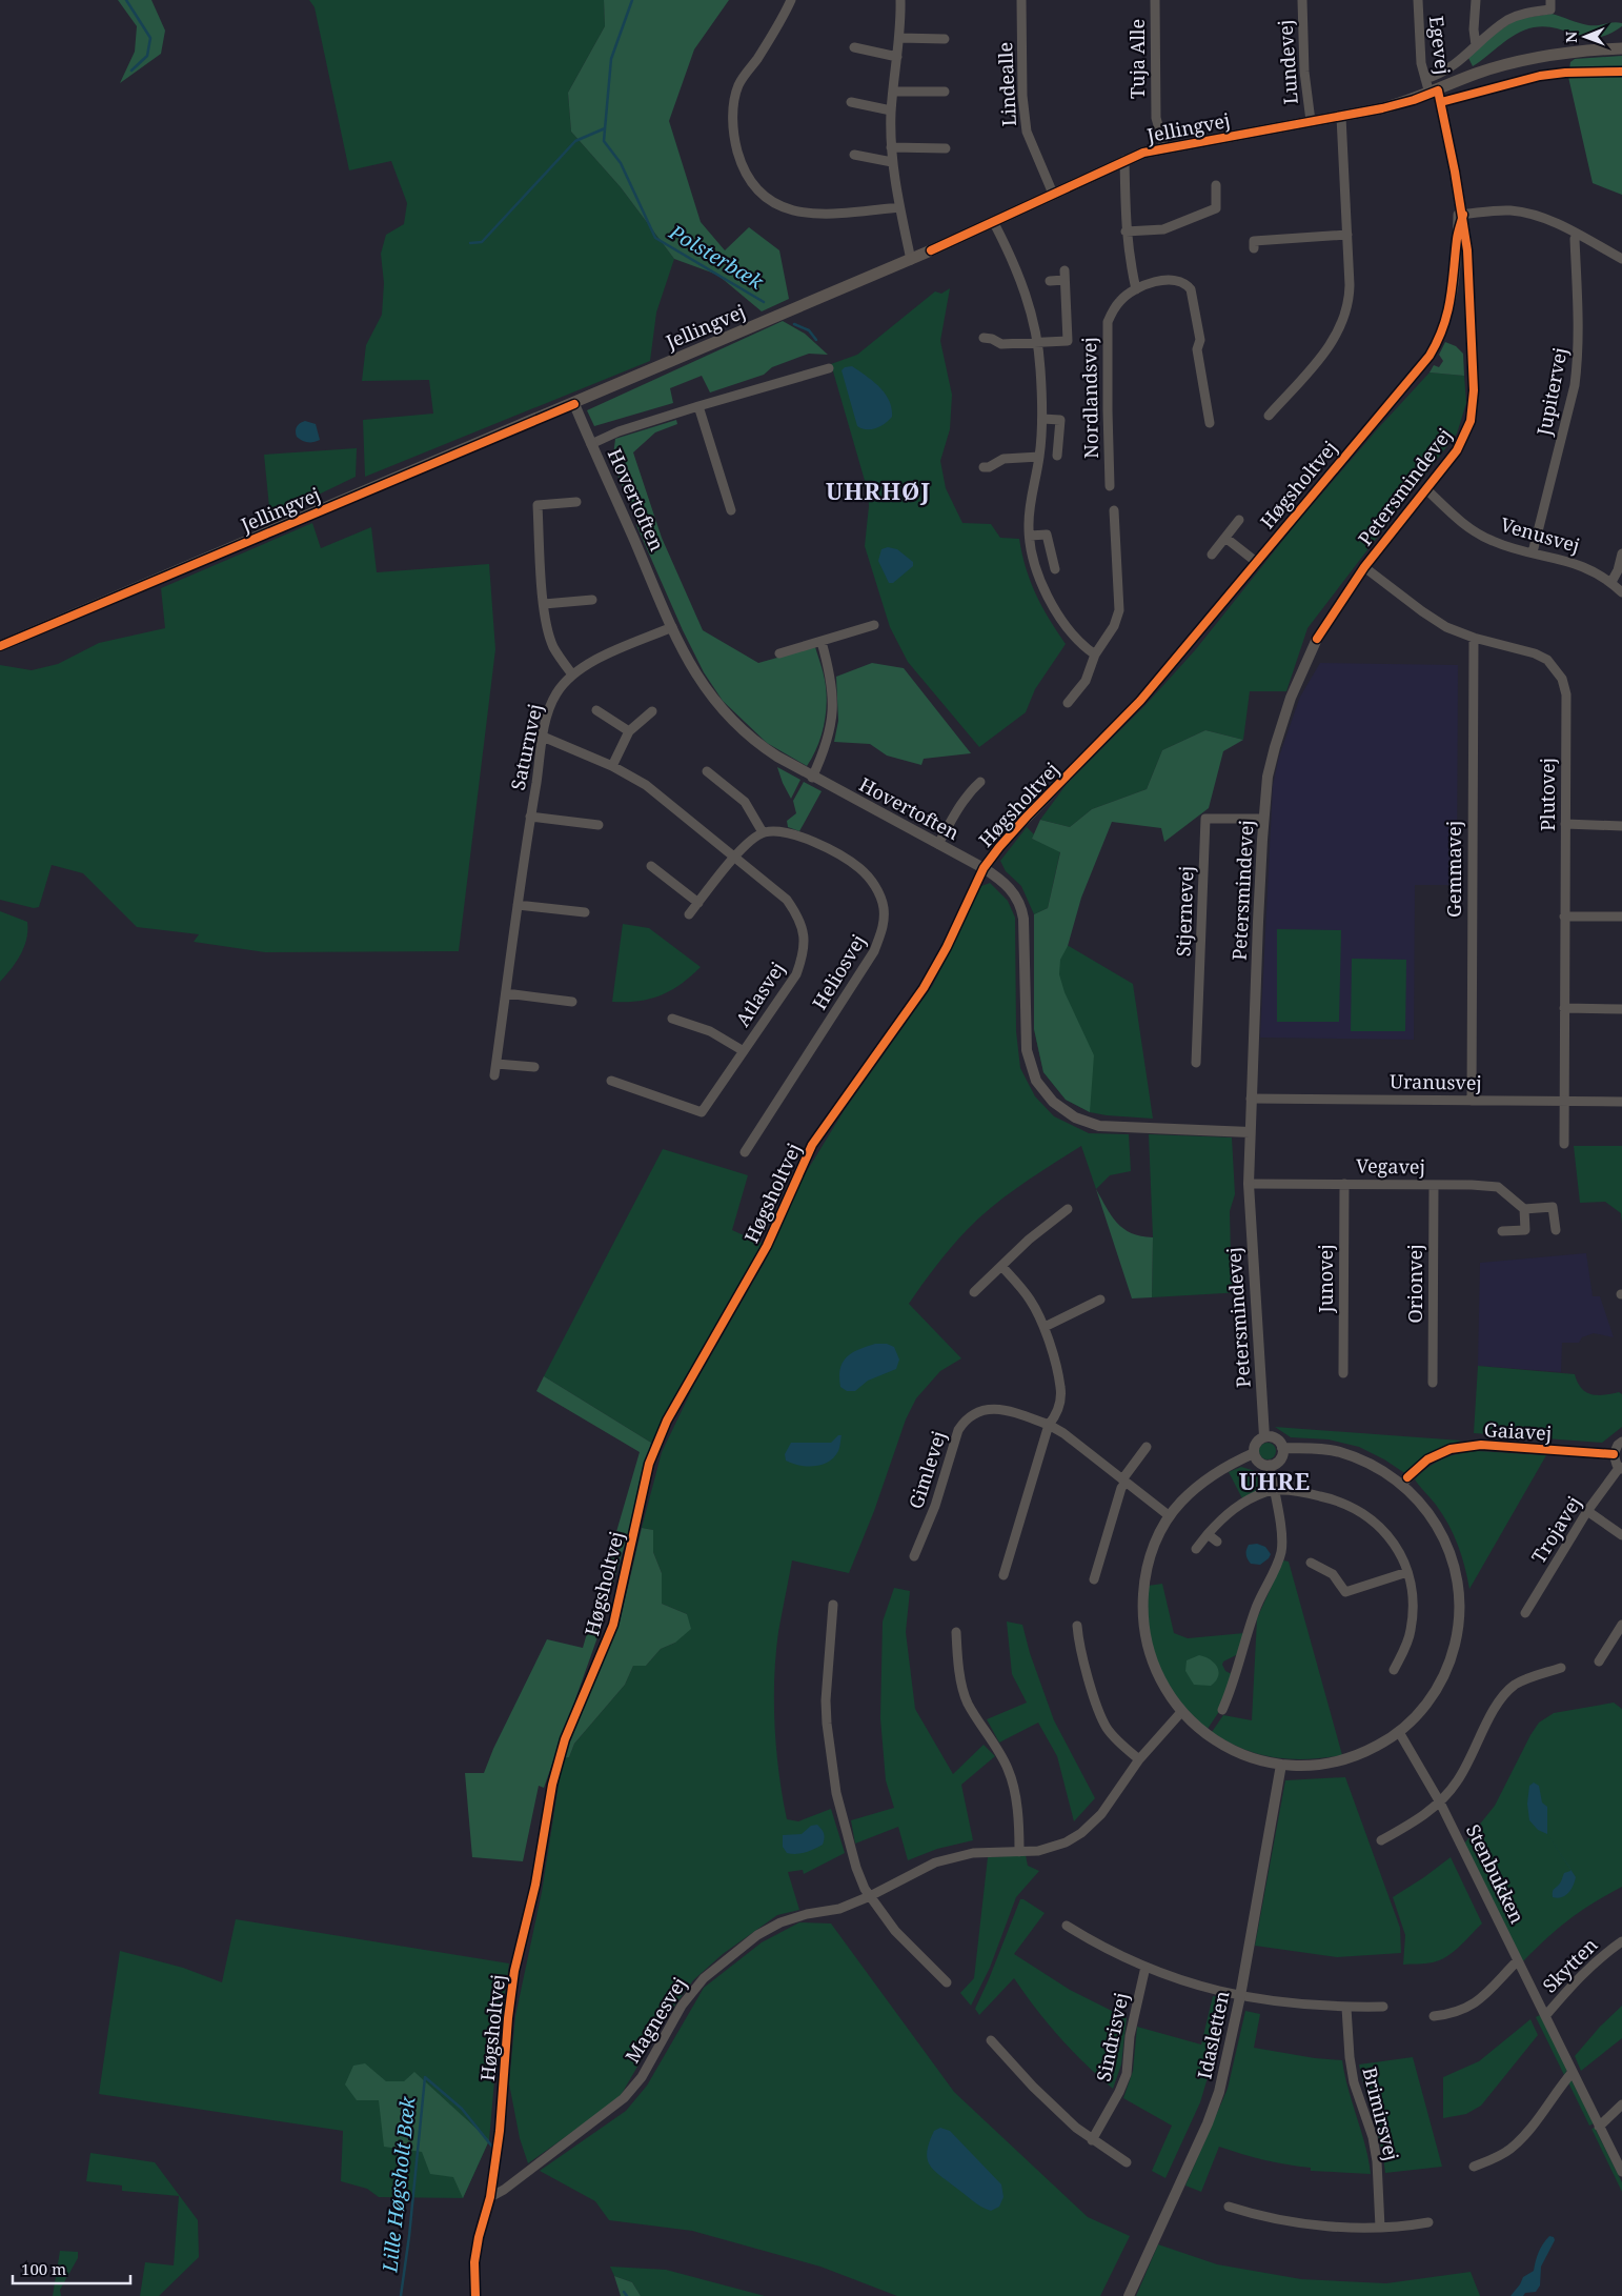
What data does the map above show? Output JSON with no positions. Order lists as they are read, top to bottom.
{
  "streets": {
    "main road": ["Jellingvej"],
    "street": [
      "Egevej",
      "Tuja Alle",
      "Lundevej",
      "Lindealle",
      "Jupitervej",
      "Nordlandsvej",
      "Høgsholtvej",
      "Petersmindevej",
      "Hovertoften",
      "Venusvej",
      "Saturnvej",
      "Plutovej",
      "Gemmavej",
      "Stjernevej",
      "Heliosvej",
      "Atlasvej",
      "Uranusvej",
      "Vegavej",
      "Junovej",
      "Orionvej",
      "Gaiavej",
      "Gimlevej",
      "Trojavej",
      "Stenbukken",
      "Skytten",
      "Magnesvej",
      "Idasletten",
      "Sindrisvej",
      "Brimirsvej"
    ]
  },
  "crossings": [
    ["Egevej", "Jellingvej"],
    ["Egevej", "Petersmindevej"],
    ["Tuja Alle", "Jellingvej"],
    ["Lundevej", "Jellingvej"],
    ["Lindealle", "Jellingvej"],
    ["Jellingvej", "Petersmindevej"],
    ["Jellingvej", "Hovertoften"],
    ["Jupitervej", "Venusvej"],
    ["Høgsholtvej", "Petersmindevej"],
    ["Høgsholtvej", "Hovertoften"],
    ["Høgsholtvej", "Magnesvej"],
    ["Petersmindevej", "Hovertoften"],
    ["Petersmindevej", "Venusvej"],
    ["Petersmindevej", "Plutovej"],
    ["Petersmindevej", "Stjernevej"],
    ["Petersmindevej", "Uranusvej"],
    ["Petersmindevej", "Vegavej"],
    ["Hovertoften", "Saturnvej"],
    ["Saturnvej", "Atlasvej"],
    ["Plutovej", "Gemmavej"],
    ["Plutovej", "Uranusvej"],
    ["Gemmavej", "Uranusvej"],
    ["Vegavej", "Junovej"],
    ["Vegavej", "Orionvej"],
    ["Stenbukken", "Skytten"]
  ],
  "districts": ["UHRHØJ", "UHRE"],
  "water": ["Polsterbæk", "Lille Høgsholt Bæk"],
  "scale_bar": "100 m",
  "north": "left"
}
